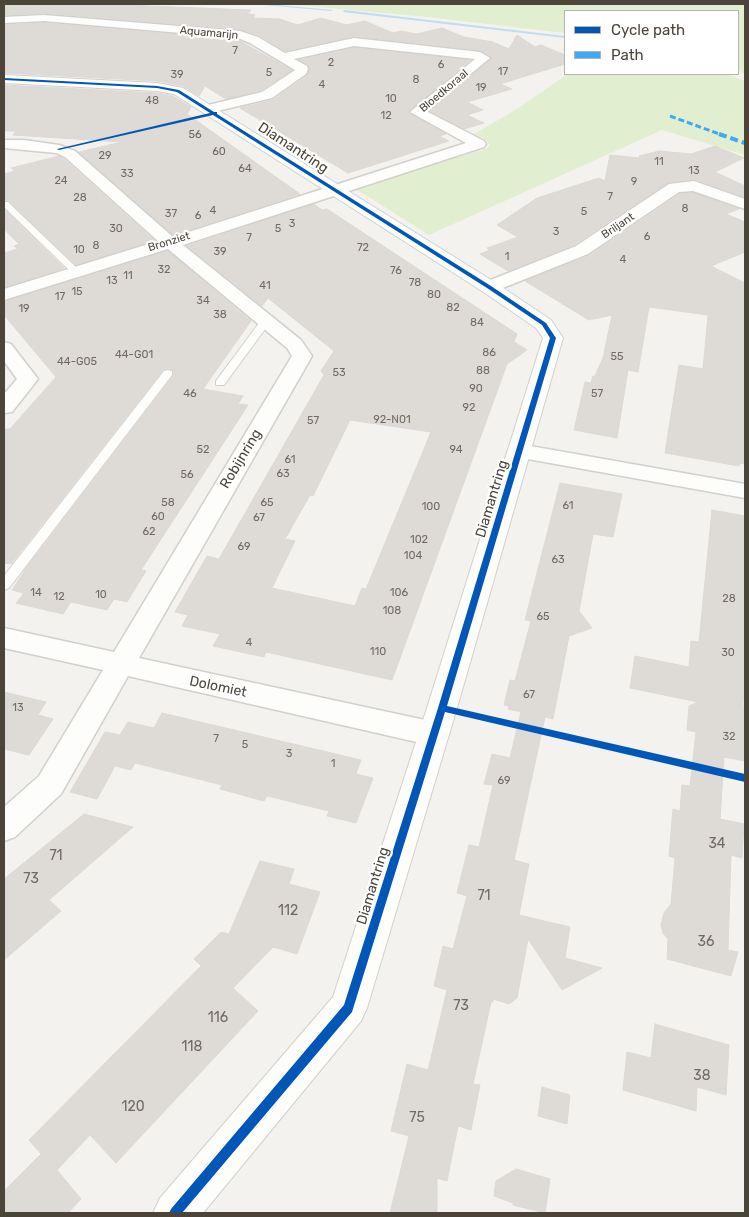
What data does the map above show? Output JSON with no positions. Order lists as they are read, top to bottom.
{
  "streets": {
    "street": [
      "Aquamarijn",
      "Bloedkoraal",
      "Diamantring",
      "Briljant",
      "Bronziet",
      "Robijnring",
      "Dolomiet"
    ]
  },
  "crossings": [
    ["Aquamarijn", "Bloedkoraal"],
    ["Aquamarijn", "Diamantring"],
    ["Bloedkoraal", "Diamantring"],
    ["Bloedkoraal", "Bronziet"],
    ["Diamantring", "Briljant"],
    ["Diamantring", "Bronziet"],
    ["Diamantring", "Dolomiet"],
    ["Bronziet", "Robijnring"],
    ["Robijnring", "Dolomiet"]
  ],
  "house_numbers": [
    "7",
    "2",
    "6",
    "17",
    "5",
    "39",
    "8",
    "4",
    "19",
    "10",
    "48",
    "12",
    "56",
    "60",
    "29",
    "11",
    "64",
    "13",
    "33",
    "24",
    "9",
    "7",
    "28",
    "8",
    "4",
    "5",
    "37",
    "6",
    "3",
    "30",
    "5",
    "3",
    "6",
    "7",
    "8",
    "72",
    "10",
    "39",
    "1",
    "4",
    "32",
    "76",
    "11",
    "13",
    "78",
    "41",
    "15",
    "80",
    "17",
    "34",
    "82",
    "19",
    "38",
    "84",
    "86",
    "44-G01",
    "55",
    "44-G05",
    "88",
    "53",
    "90",
    "46",
    "57",
    "92",
    "92-N01",
    "57",
    "52",
    "94",
    "61",
    "63",
    "56",
    "58",
    "65",
    "61",
    "100",
    "60",
    "67",
    "62",
    "102",
    "69",
    "104",
    "63",
    "14",
    "106",
    "10",
    "12",
    "28",
    "108",
    "65",
    "4",
    "110",
    "30",
    "67",
    "13",
    "32",
    "7",
    "5",
    "3",
    "1",
    "69",
    "34",
    "71",
    "73",
    "71",
    "112",
    "36",
    "73",
    "116",
    "118",
    "38",
    "120",
    "75"
  ],
  "legend": ["Cycle path", "Path"]
}
